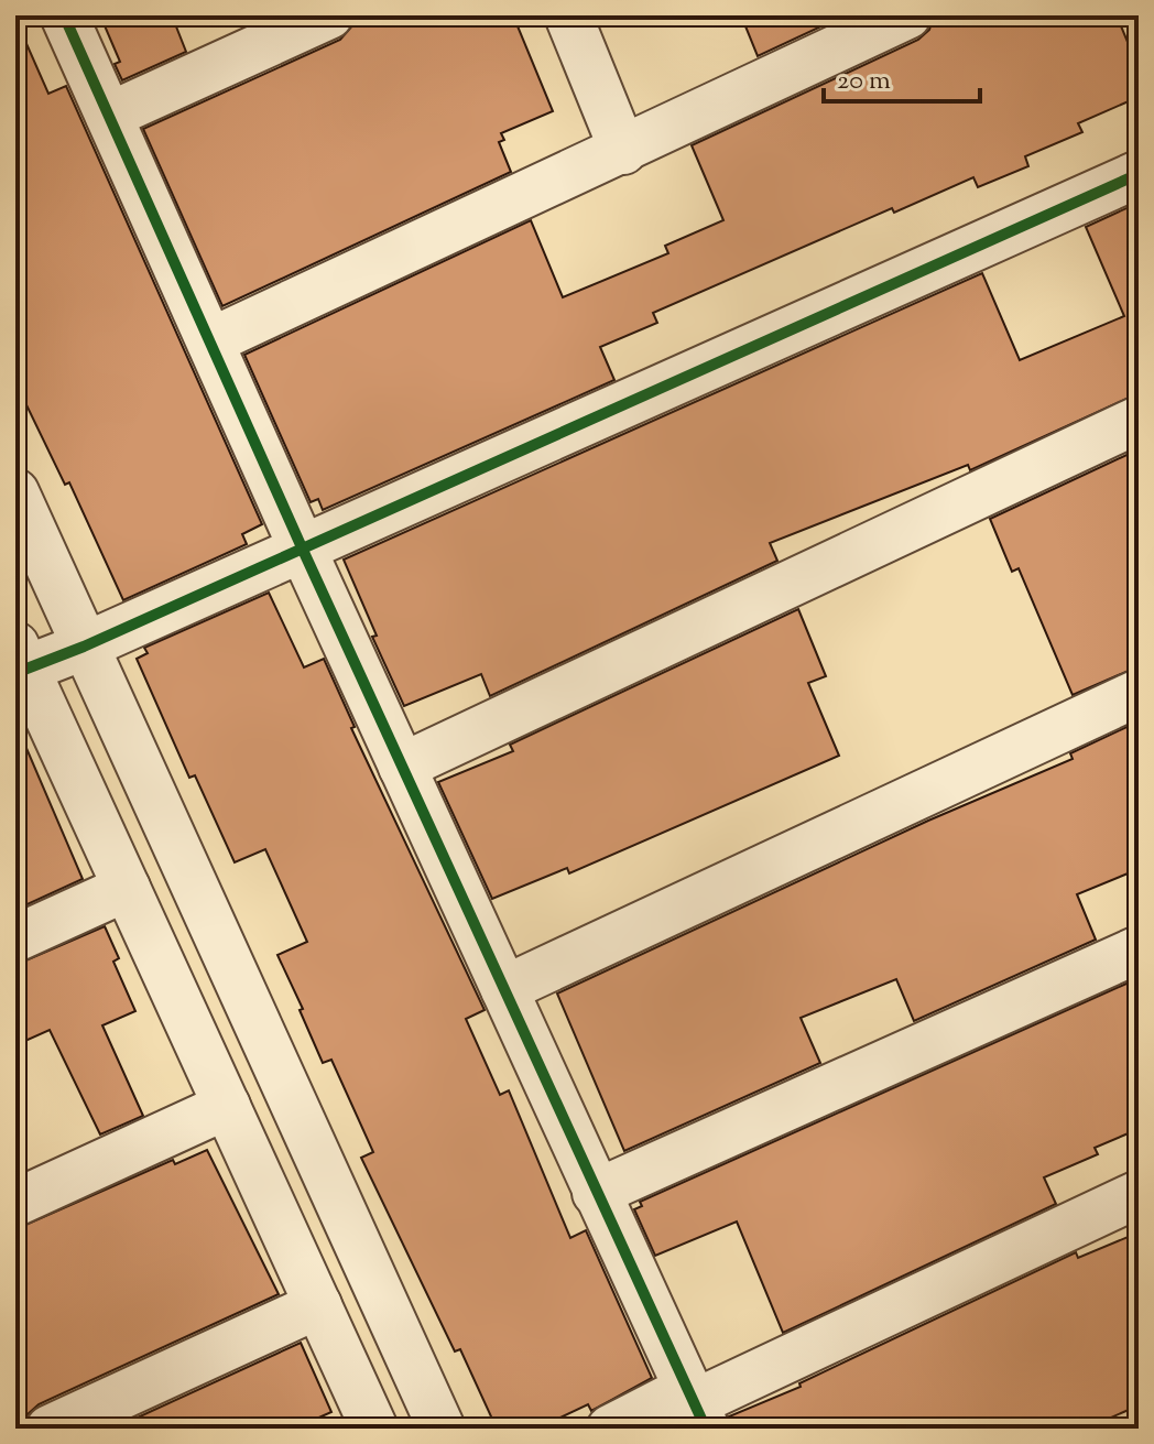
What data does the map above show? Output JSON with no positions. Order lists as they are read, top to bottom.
{
  "scale_bar": "20 m"
}
